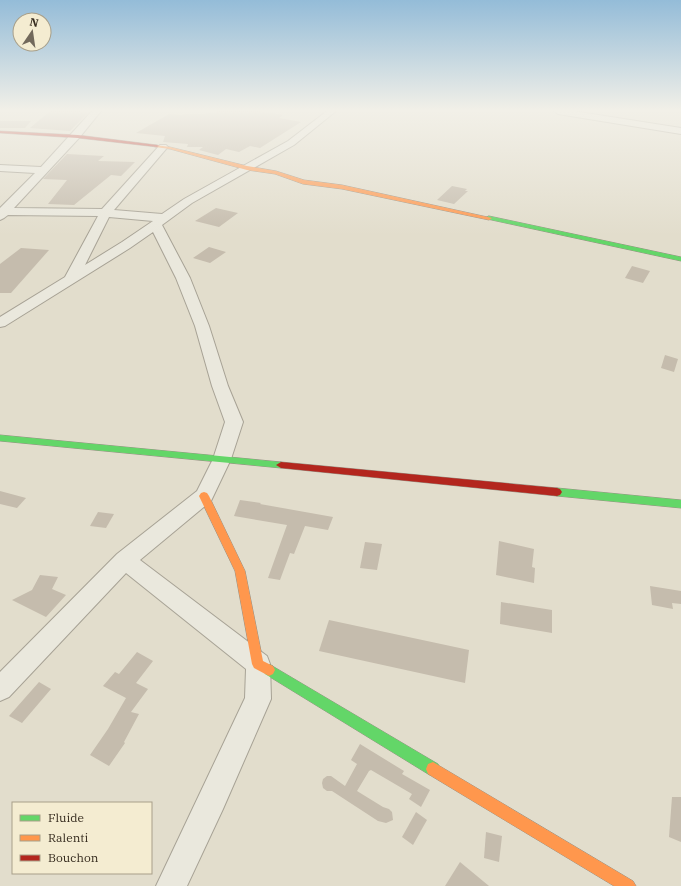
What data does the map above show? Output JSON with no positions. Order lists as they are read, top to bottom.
{
  "legend": ["Fluide", "Ralenti", "Bouchon"],
  "north": "top"
}
